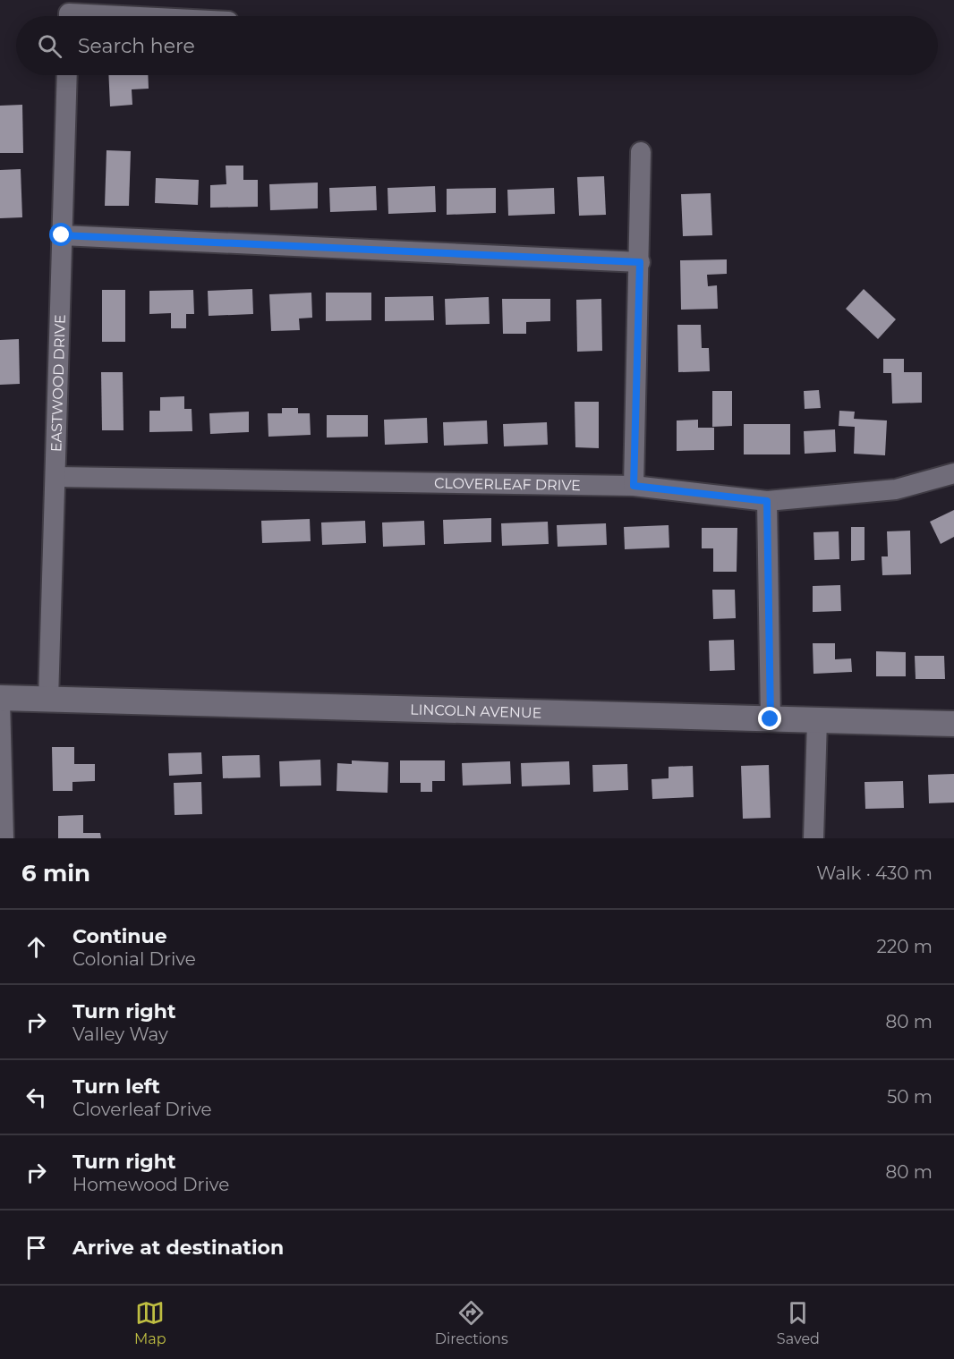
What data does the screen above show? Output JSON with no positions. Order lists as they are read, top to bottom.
{
  "streets": {
    "street": ["EASTWOOD DRIVE", "CLOVERLEAF DRIVE", "LINCOLN AVENUE"]
  },
  "crossings": [
    ["EASTWOOD DRIVE", "CLOVERLEAF DRIVE"],
    ["EASTWOOD DRIVE", "LINCOLN AVENUE"]
  ],
  "page": {
    "search": "Search here",
    "heading": ["6 min", "Walk · 430 m"],
    "list": [
      ["Continue", "Colonial Drive", "220 m"],
      ["Turn right", "Valley Way", "80 m"],
      ["Turn left", "Cloverleaf Drive", "50 m"],
      ["Turn right", "Homewood Drive", "80 m"],
      "Arrive at destination"
    ],
    "nav": ["Map", "Directions", "Saved"]
  }
}
